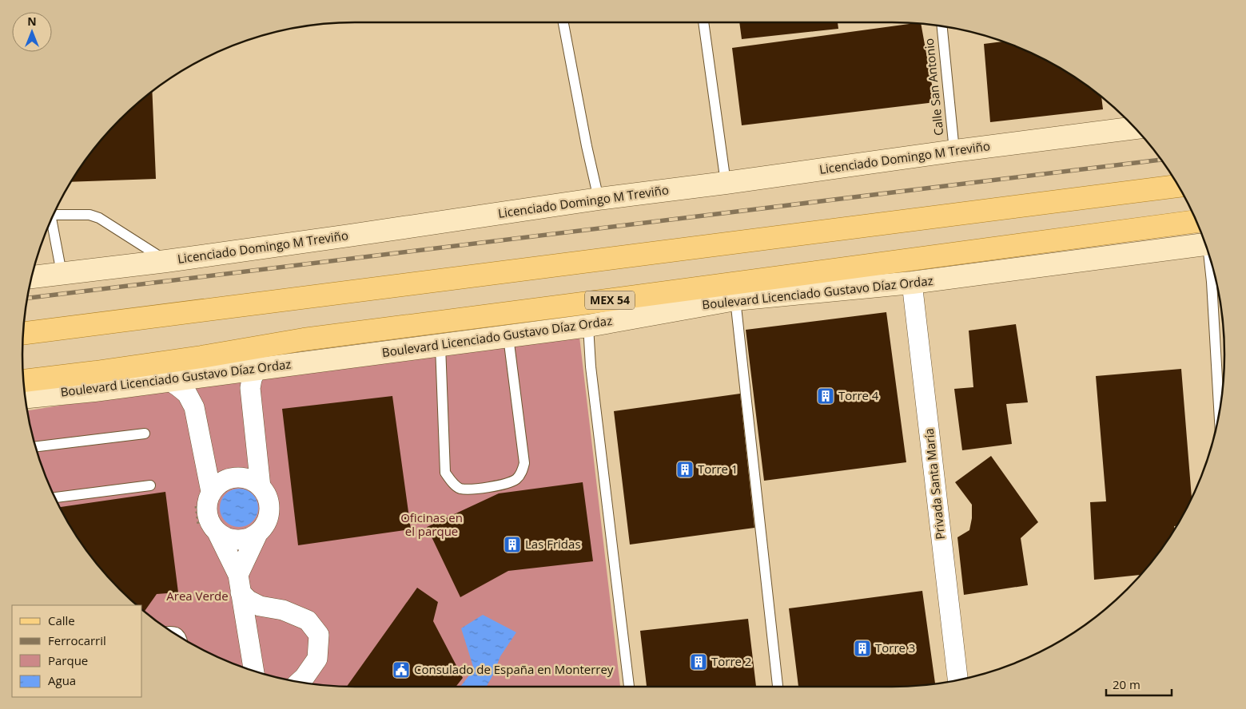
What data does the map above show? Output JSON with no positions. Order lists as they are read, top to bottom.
{
  "streets": {
    "main road": ["Licenciado Domingo M Treviño", "Boulevard Licenciado Gustavo Díaz Ordaz", "MEX 54"],
    "street": ["Privada Santa María"],
    "lane": ["Calle San Antonio"]
  },
  "crossings": [
    ["Calle San Antonio", "Licenciado Domingo M Treviño"],
    ["Boulevard Licenciado Gustavo Díaz Ordaz", "Privada Santa María"]
  ],
  "parks": ["Oficinas en el parque", "Area Verde"],
  "places": {
    "building": [
      "Torre 4",
      "Torre 1",
      "Las Fridas",
      "Torre 3",
      "Torre 2"
    ],
    "public building": ["Consulado de España en Monterrey"]
  },
  "legend": [
    "Calle",
    "Ferrocarril",
    "Parque",
    "Agua"
  ],
  "scale_bar": "20 m",
  "north": "top"
}
